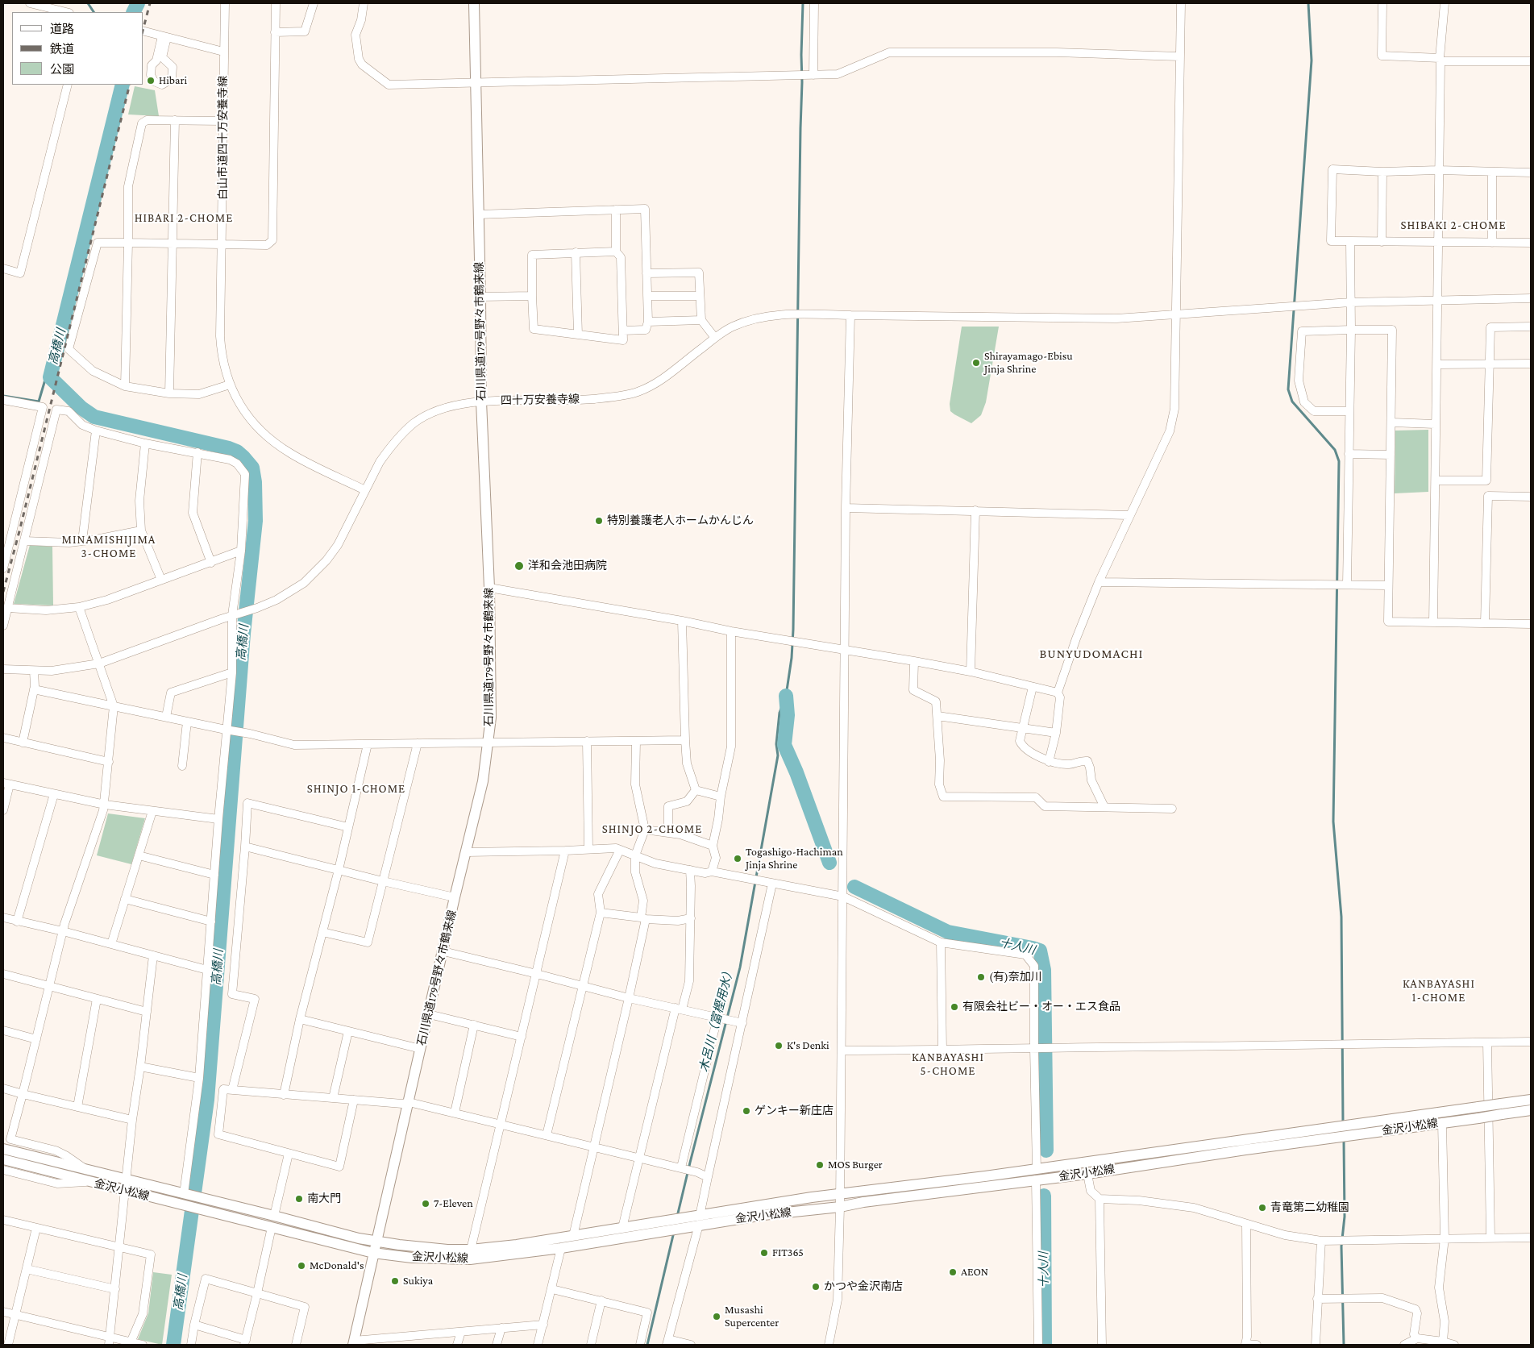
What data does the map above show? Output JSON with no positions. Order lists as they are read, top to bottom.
{
  "streets": {
    "main road": ["石川県道179号野々市鶴来線", "金沢小松線"],
    "street": ["白山市道四十万安養寺線", "四十万安養寺線"]
  },
  "crossings": [
    ["白山市道四十万安養寺線", "四十万安養寺線"],
    ["石川県道179号野々市鶴来線", "四十万安養寺線"],
    ["石川県道179号野々市鶴来線", "金沢小松線"]
  ],
  "districts": [
    "HIBARI 2-CHOME",
    "SHIBAKI 2-CHOME",
    "MINAMISHIJIMA 3-CHOME",
    "BUNYUDOMACHI",
    "SHINJO 1-CHOME",
    "SHINJO 2-CHOME",
    "KANBAYASHI 1-CHOME",
    "KANBAYASHI 5-CHOME"
  ],
  "water": ["高橋川", "十人川", "木呂川（富樫用水）"],
  "places": [
    "Hibari",
    "Shirayamago-Ebisu Jinja Shrine",
    "特別養護老人ホームかんじん",
    "洋和会池田病院",
    "Togashigo-Hachiman Jinja Shrine",
    "(有)奈加川",
    "有限会社ビー・オー・エス食品",
    "K's Denki",
    "ゲンキー新庄店",
    "MOS Burger",
    "南大門",
    "7-Eleven",
    "青竜第二幼稚園",
    "FIT365",
    "McDonald's",
    "AEON",
    "Sukiya",
    "かつや金沢南店",
    "Musashi Supercenter"
  ],
  "legend": ["道路", "鉄道", "公園"]
}
